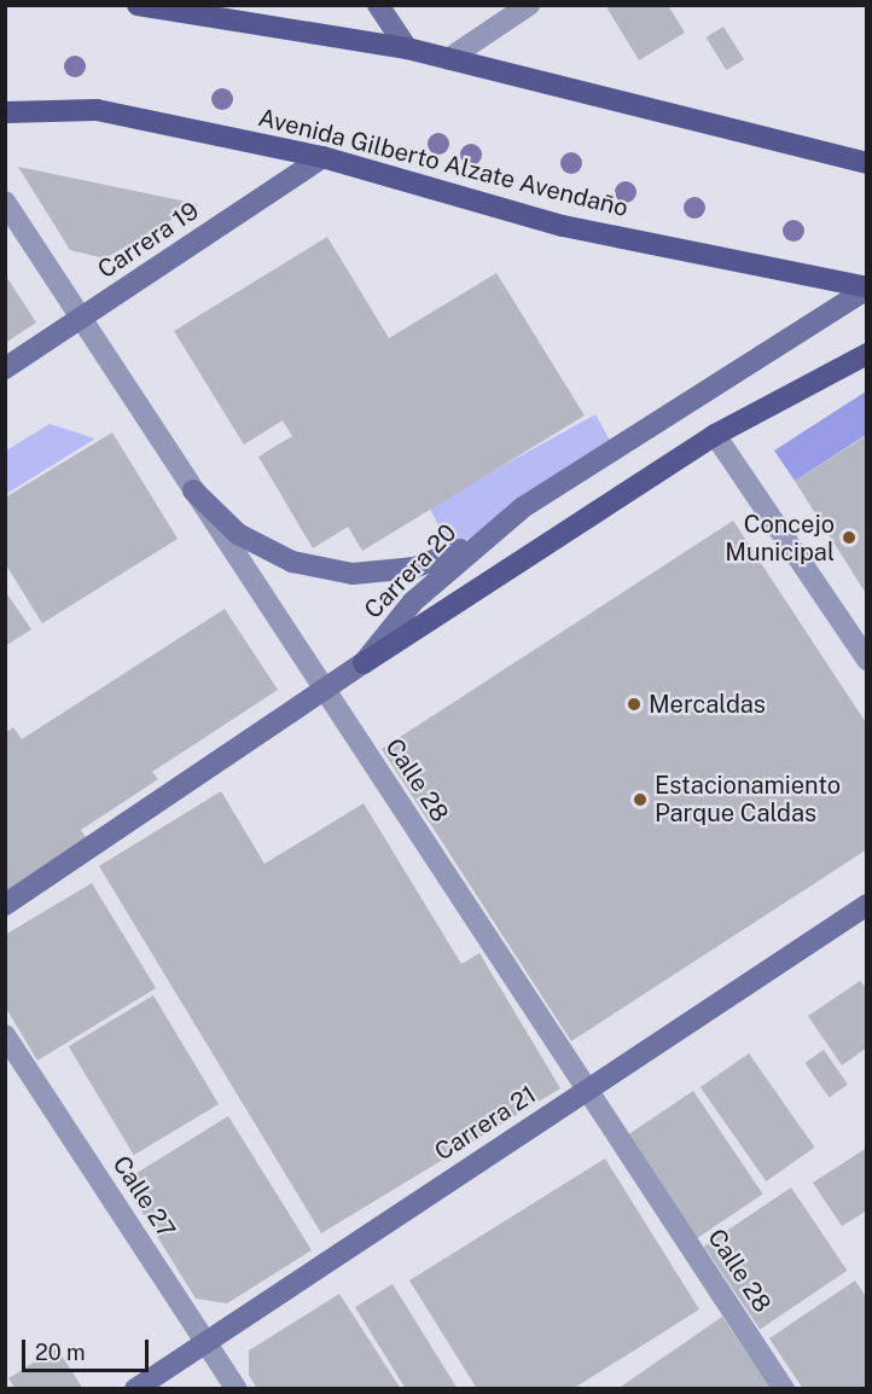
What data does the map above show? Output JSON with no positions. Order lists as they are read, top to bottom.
{
  "streets": {
    "main road": [
      "Avenida Gilberto Alzate Avendaño",
      "Carrera 19",
      "Carrera 20",
      "Carrera 21"
    ],
    "street": ["Calle 28", "Calle 27"]
  },
  "crossings": [
    ["Avenida Gilberto Alzate Avendaño", "Carrera 19"],
    ["Avenida Gilberto Alzate Avendaño", "Carrera 20"],
    ["Carrera 19", "Calle 28"],
    ["Carrera 20", "Calle 28"],
    ["Calle 28", "Carrera 21"],
    ["Carrera 21", "Calle 27"]
  ],
  "places": ["Concejo Municipal", "Mercaldas", "Estacionamiento Parque Caldas"],
  "scale_bar": "20 m"
}
